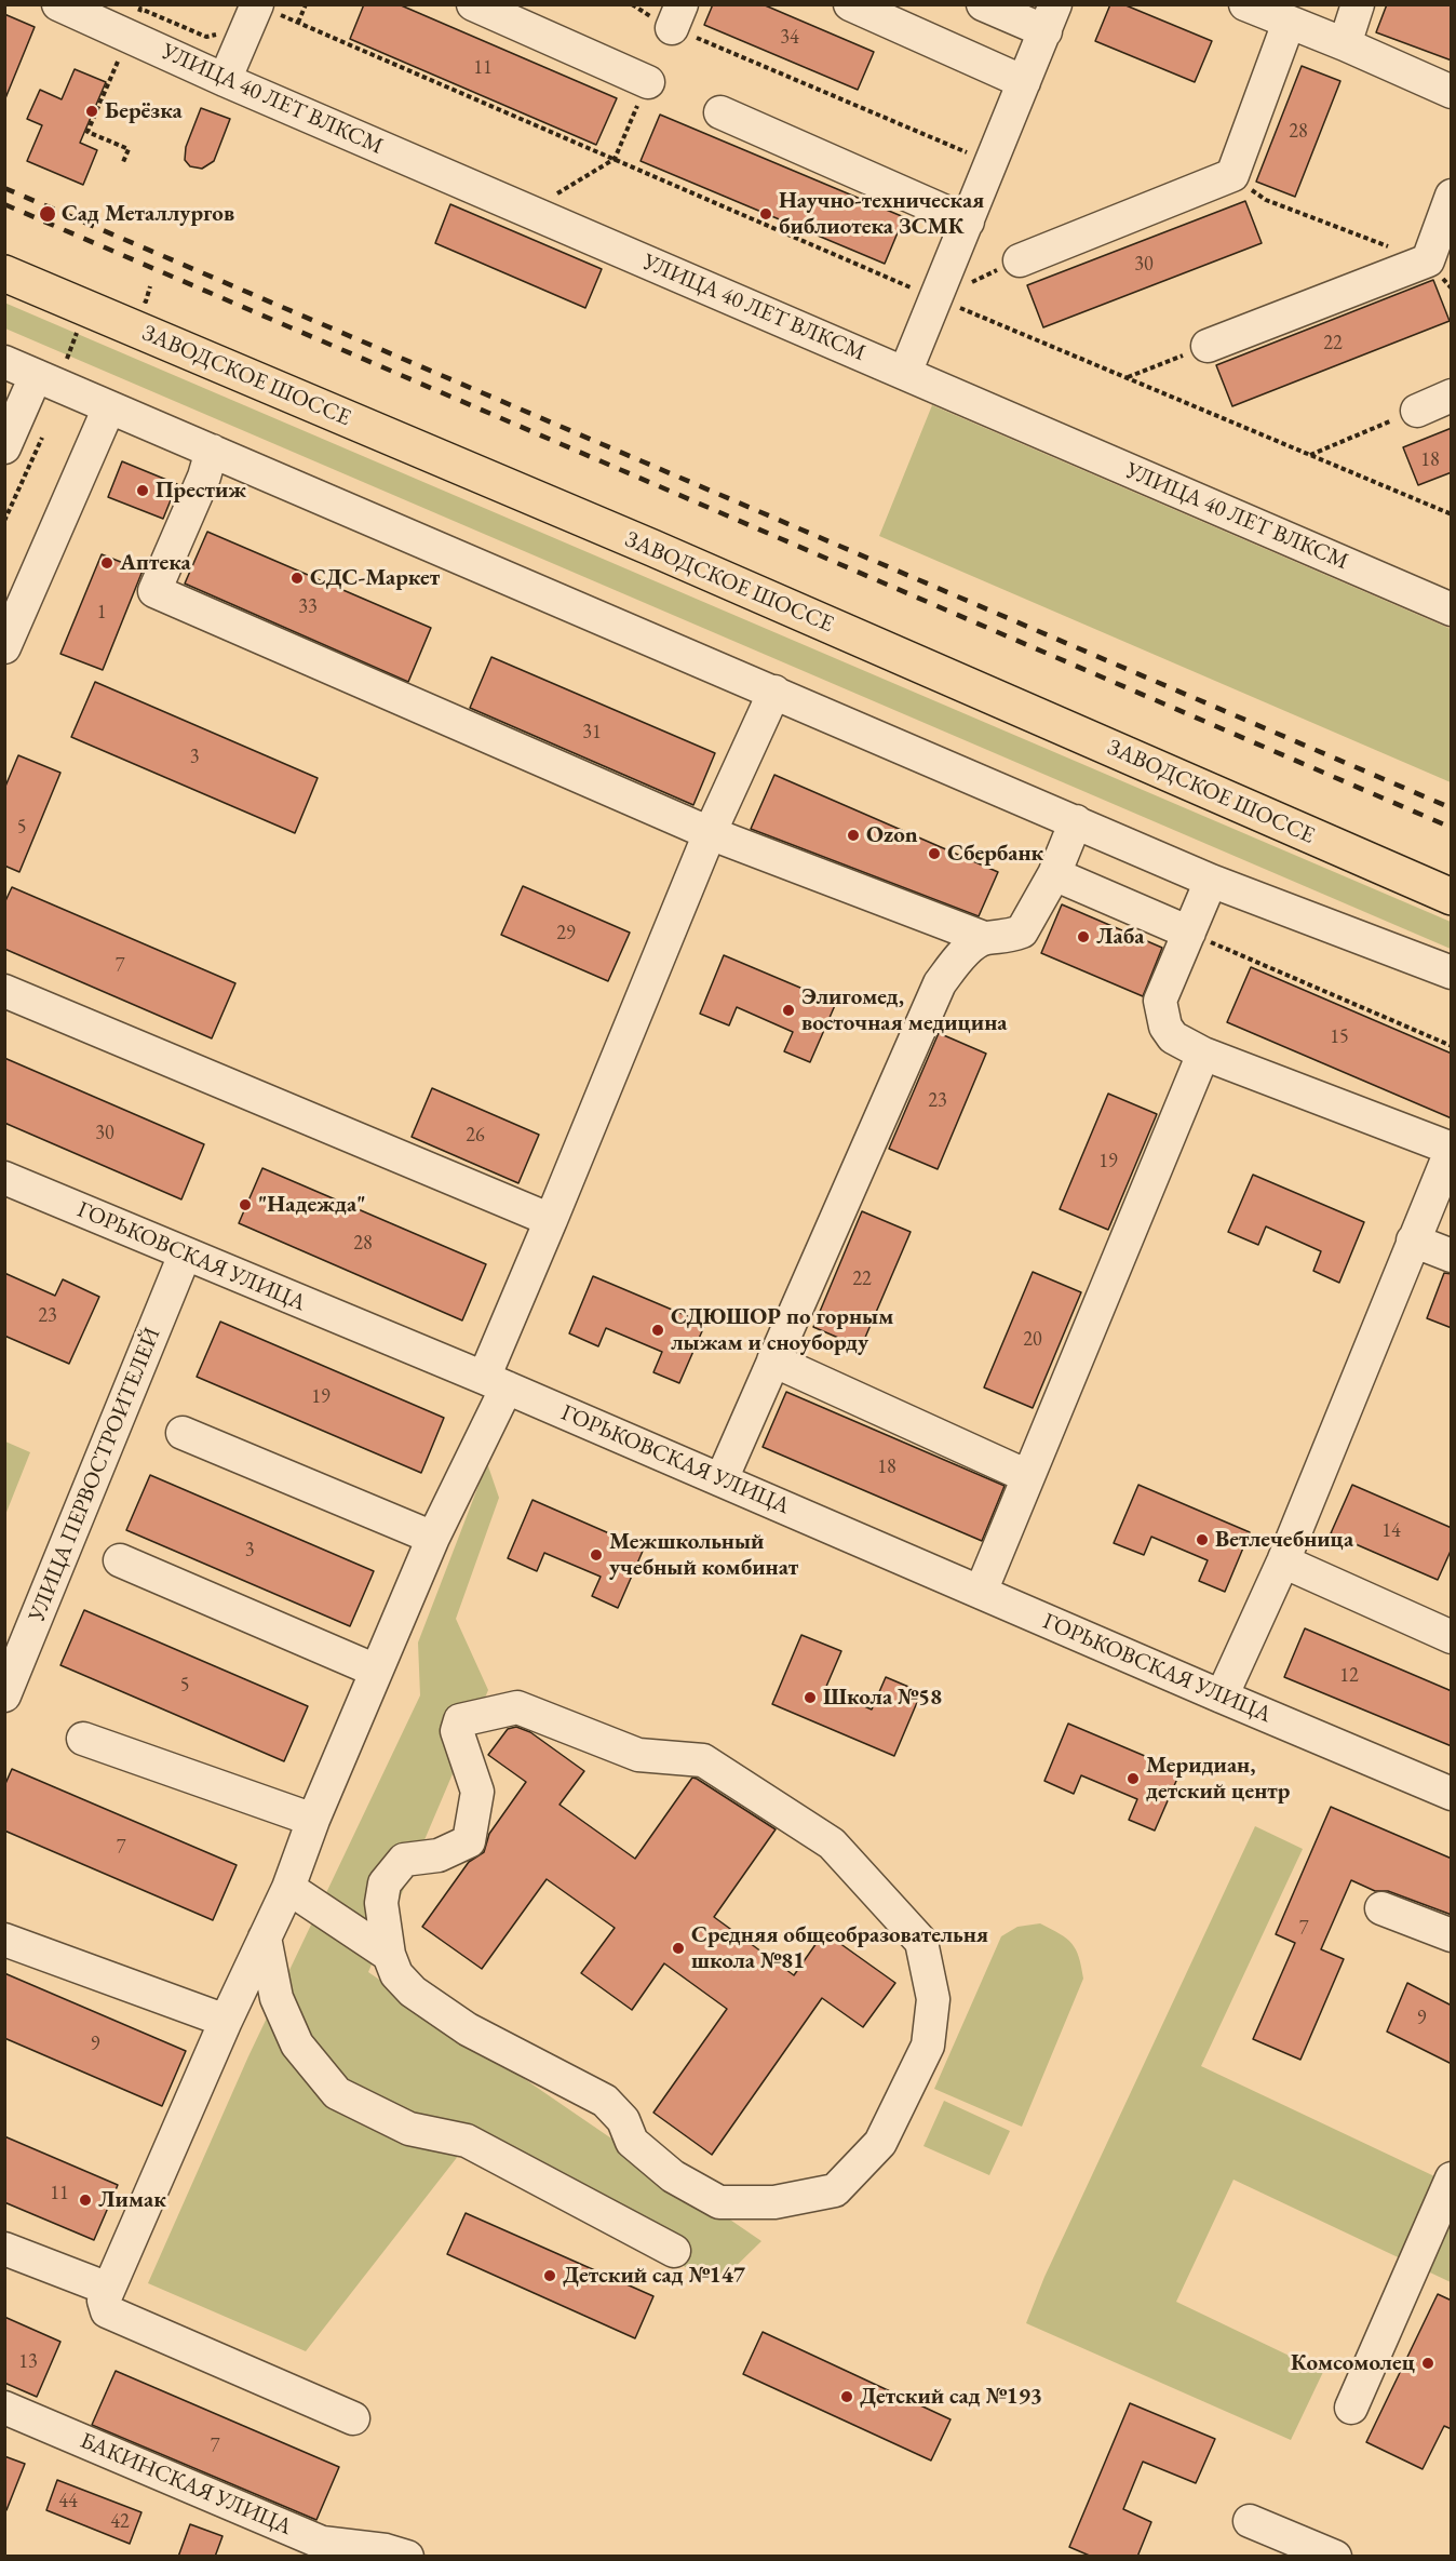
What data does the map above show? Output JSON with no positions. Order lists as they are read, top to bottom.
{
  "streets": {
    "main road": ["ЗАВОДСКОЕ ШОССЕ"],
    "street": [
      "УЛИЦА 40 ЛЕТ ВЛКСМ",
      "ГОРЬКОВСКАЯ УЛИЦА",
      "УЛИЦА ПЕРВОСТРОИТЕЛЕЙ",
      "БАКИНСКАЯ УЛИЦА"
    ]
  },
  "crossings": [
    ["ГОРЬКОВСКАЯ УЛИЦА", "УЛИЦА ПЕРВОСТРОИТЕЛЕЙ"]
  ],
  "places": [
    "Берёзка",
    "Сад Металлургов",
    "Научно-техническая библиотека ЗСМК",
    "Престиж",
    "Аптека",
    "СДС-Маркет",
    "Ozon",
    "Сбербанк",
    "Лаба",
    "Элигомед, восточная медицина",
    "\"Надежда\"",
    "СДЮШОР по горным лыжам и сноуборду",
    "Ветлечебница",
    "Межшкольный учебный комбинат",
    "Школа №58",
    "Меридиан, детский центр",
    "Средняя общеобразовательня школа №81",
    "Лимак",
    "Детский сад №147",
    "Комсомолец",
    "Детский сад №193"
  ],
  "house_numbers": [
    "34",
    "11",
    "28",
    "30",
    "22",
    "18",
    "33",
    "1",
    "31",
    "3",
    "5",
    "29",
    "7",
    "15",
    "23",
    "30",
    "26",
    "19",
    "28",
    "22",
    "23",
    "20",
    "19",
    "18",
    "14",
    "3",
    "12",
    "5",
    "7",
    "7",
    "9",
    "9",
    "11",
    "13",
    "7",
    "44",
    "42"
  ]
}
